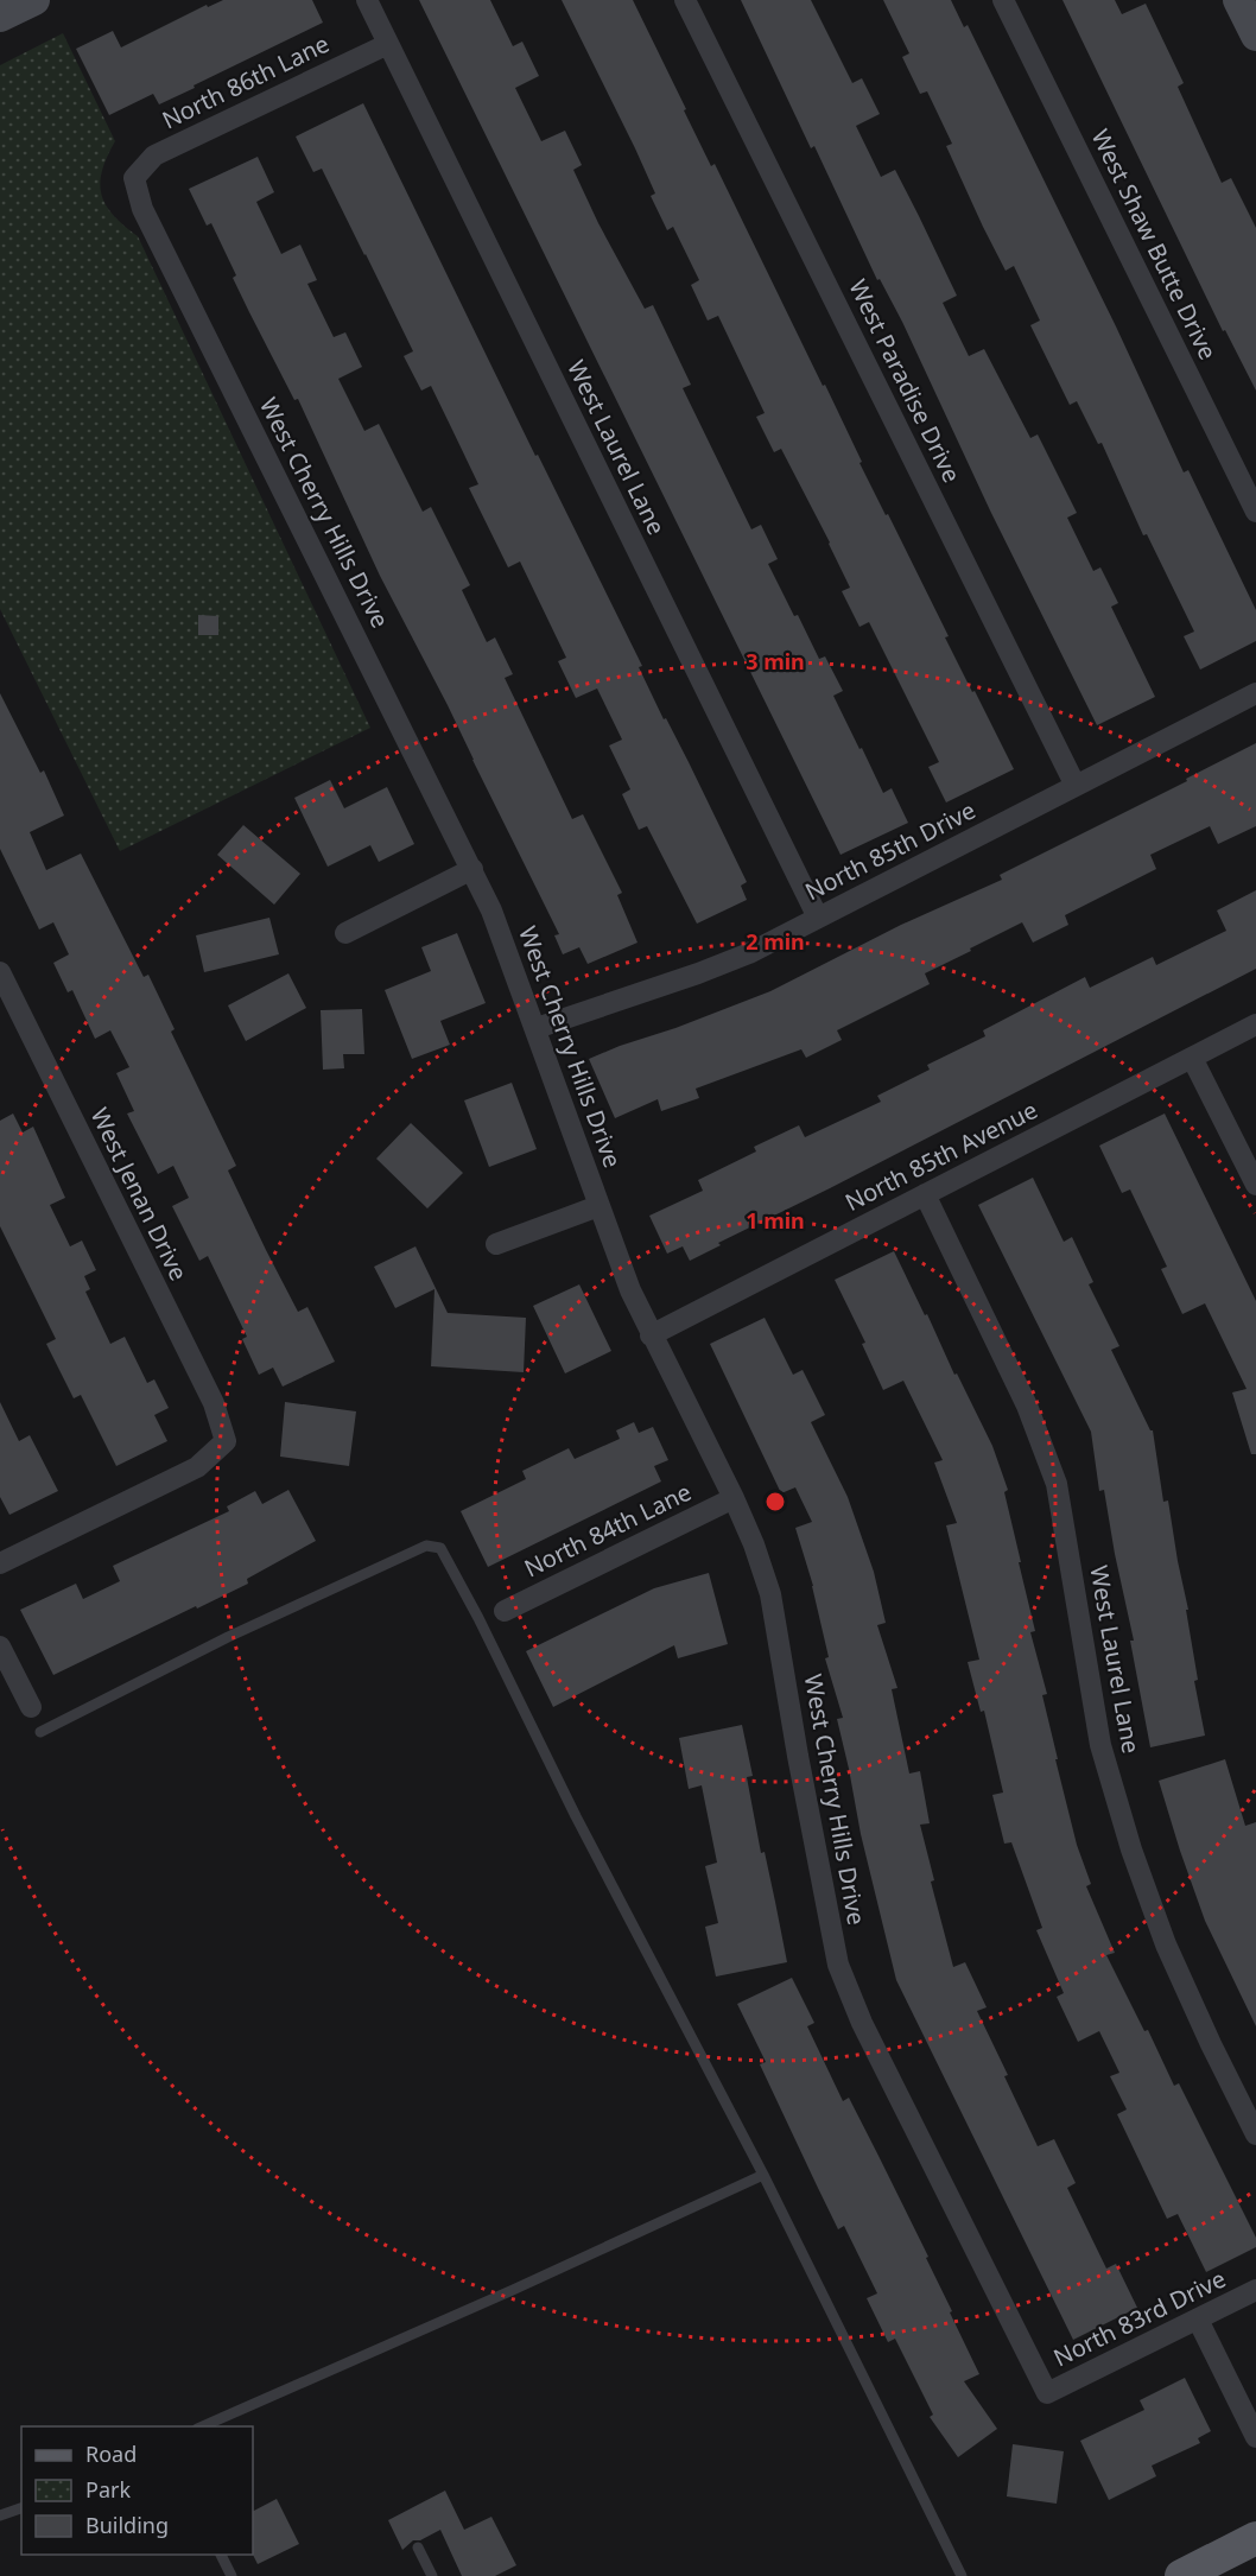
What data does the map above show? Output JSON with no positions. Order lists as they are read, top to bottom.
{
  "streets": {
    "street": [
      "North 86th Lane",
      "West Shaw Butte Drive",
      "West Paradise Drive",
      "West Laurel Lane",
      "West Cherry Hills Drive",
      "North 85th Drive",
      "North 85th Avenue",
      "West Jenan Drive",
      "North 84th Lane",
      "North 83rd Drive"
    ]
  },
  "crossings": [
    ["North 86th Lane", "West Laurel Lane"],
    ["North 86th Lane", "West Cherry Hills Drive"],
    ["West Paradise Drive", "North 85th Drive"],
    ["West Laurel Lane", "North 85th Drive"],
    ["West Laurel Lane", "North 85th Avenue"],
    ["West Cherry Hills Drive", "North 85th Drive"],
    ["West Cherry Hills Drive", "North 85th Avenue"],
    ["West Cherry Hills Drive", "North 84th Lane"],
    ["West Cherry Hills Drive", "North 83rd Drive"]
  ],
  "legend": ["Road", "Park", "Building"],
  "rings": ["3 min", "2 min", "1 min"]
}
